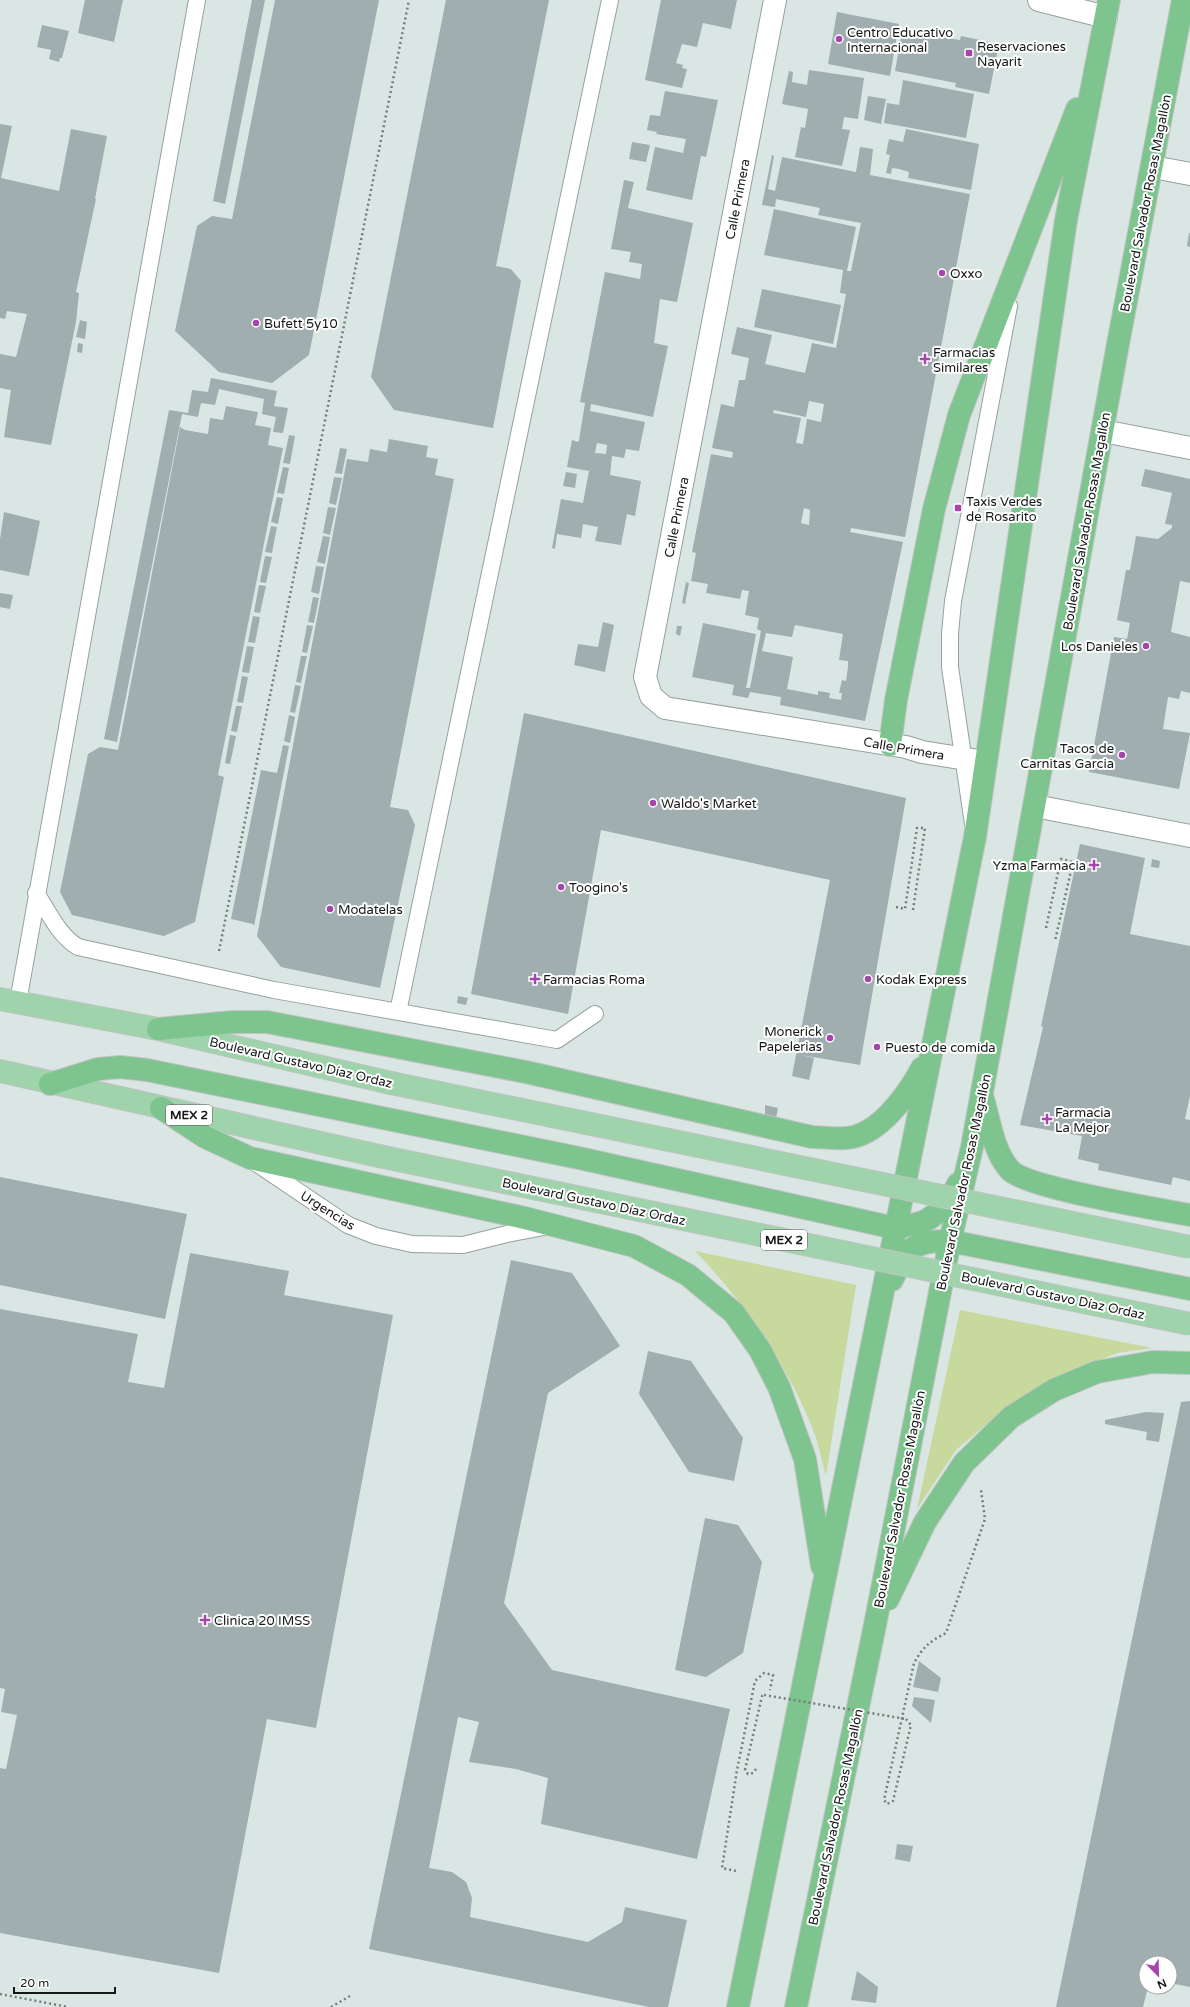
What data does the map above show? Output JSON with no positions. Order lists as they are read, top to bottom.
{
  "streets": {
    "highway": ["Boulevard Salvador Rosas Magallón"],
    "main road": ["Boulevard Gustavo Díaz Ordaz", "MEX 2"],
    "street": ["Calle Primera"],
    "lane": ["Urgencias"]
  },
  "places": {
    "other": [
      "Centro Educativo Internacional",
      "Oxxo",
      "Bufett 5y10",
      "Los Danieles",
      "Tacos de Carnitas Garcia",
      "Waldo's Market",
      "Toogino's",
      "Modatelas",
      "Kodak Express",
      "Monerick Papelerias",
      "Puesto de comida"
    ],
    "transit": ["Reservaciones Nayarit", "Taxis Verdes de Rosarito"],
    "health": [
      "Farmacias Similares",
      "Yzma Farmacia",
      "Farmacias Roma",
      "Farmacia La Mejor",
      "Clinica 20 IMSS"
    ]
  },
  "scale_bar": "20 m",
  "north": "bottom right"
}
